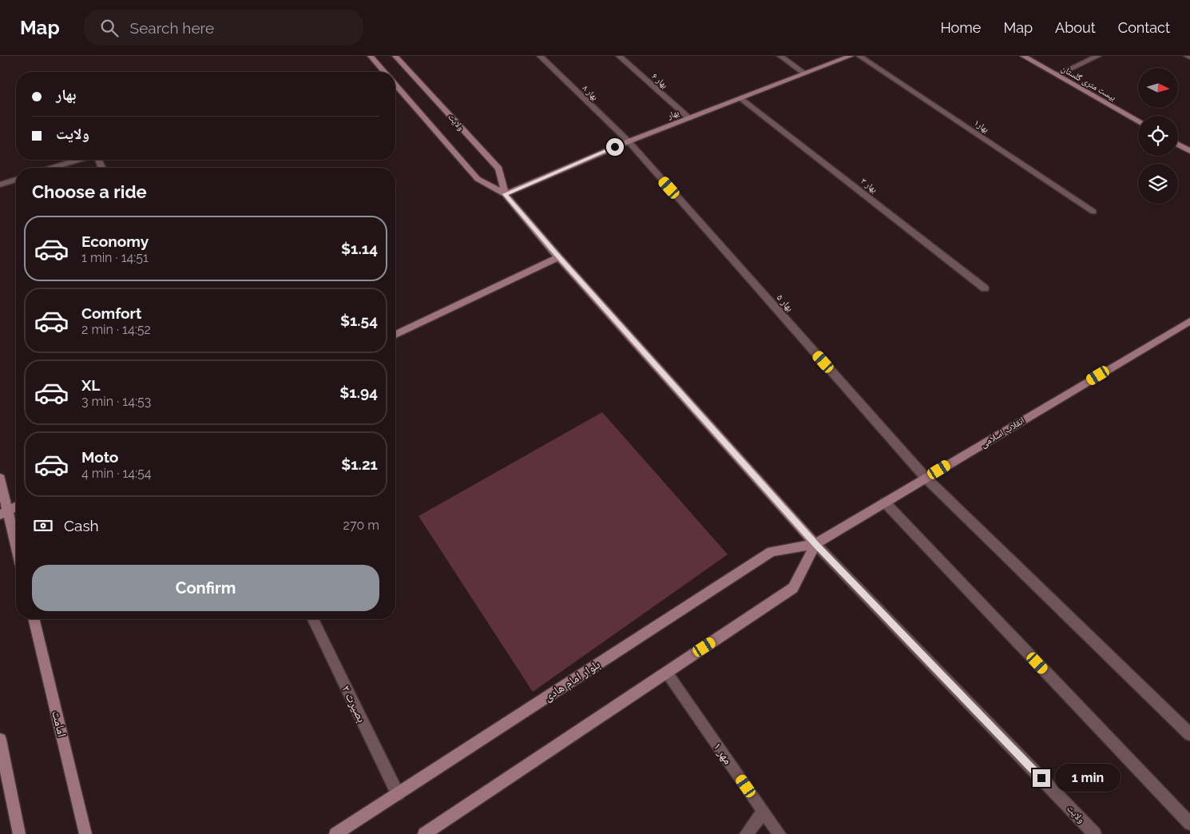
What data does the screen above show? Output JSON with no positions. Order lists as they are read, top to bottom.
{
  "streets": {
    "street": [
      "بهار ۶",
      "بیست متری گلستان",
      "بهار ۸",
      "بهار",
      "ولایت",
      "بهار۱",
      "بهار ۳",
      "بهار ۵",
      "انقلاب اسلامی",
      "بلوار امام هادی",
      "بصیرت ۲",
      "امامت",
      "مهر ۱"
    ]
  },
  "crossings": [
    ["بهار ۶", "بهار"],
    ["بهار ۸", "بهار"],
    ["بهار ۸", "بهار ۵"],
    ["بهار", "ولایت"],
    ["بهار", "بهار ۳"],
    ["بهار", "بهار ۵"],
    ["ولایت", "انقلاب اسلامی"],
    ["ولایت", "بلوار امام هادی"],
    ["بهار ۵", "انقلاب اسلامی"],
    ["انقلاب اسلامی", "بلوار امام هادی"],
    ["بلوار امام هادی", "بصیرت ۲"]
  ],
  "north": "right",
  "page": {
    "header": "Map",
    "search": "Search here",
    "nav": [
      "Home",
      "Map",
      "About",
      "Contact"
    ],
    "banner": ["بهار", "ولایت"],
    "heading": "Choose a ride",
    "list": [
      {
        "name": "Economy",
        "note": "1 min · 14:51",
        "value": "$1.14"
      },
      {
        "name": "Comfort",
        "note": "2 min · 14:52",
        "value": "$1.54"
      },
      {
        "name": "XL",
        "note": "3 min · 14:53",
        "value": "$1.94"
      },
      {
        "name": "Moto",
        "note": "4 min · 14:54",
        "value": "$1.21"
      }
    ],
    "pay": ["Cash", "270 m"],
    "buttons": "Confirm",
    "bubble": "1 min"
  }
}
